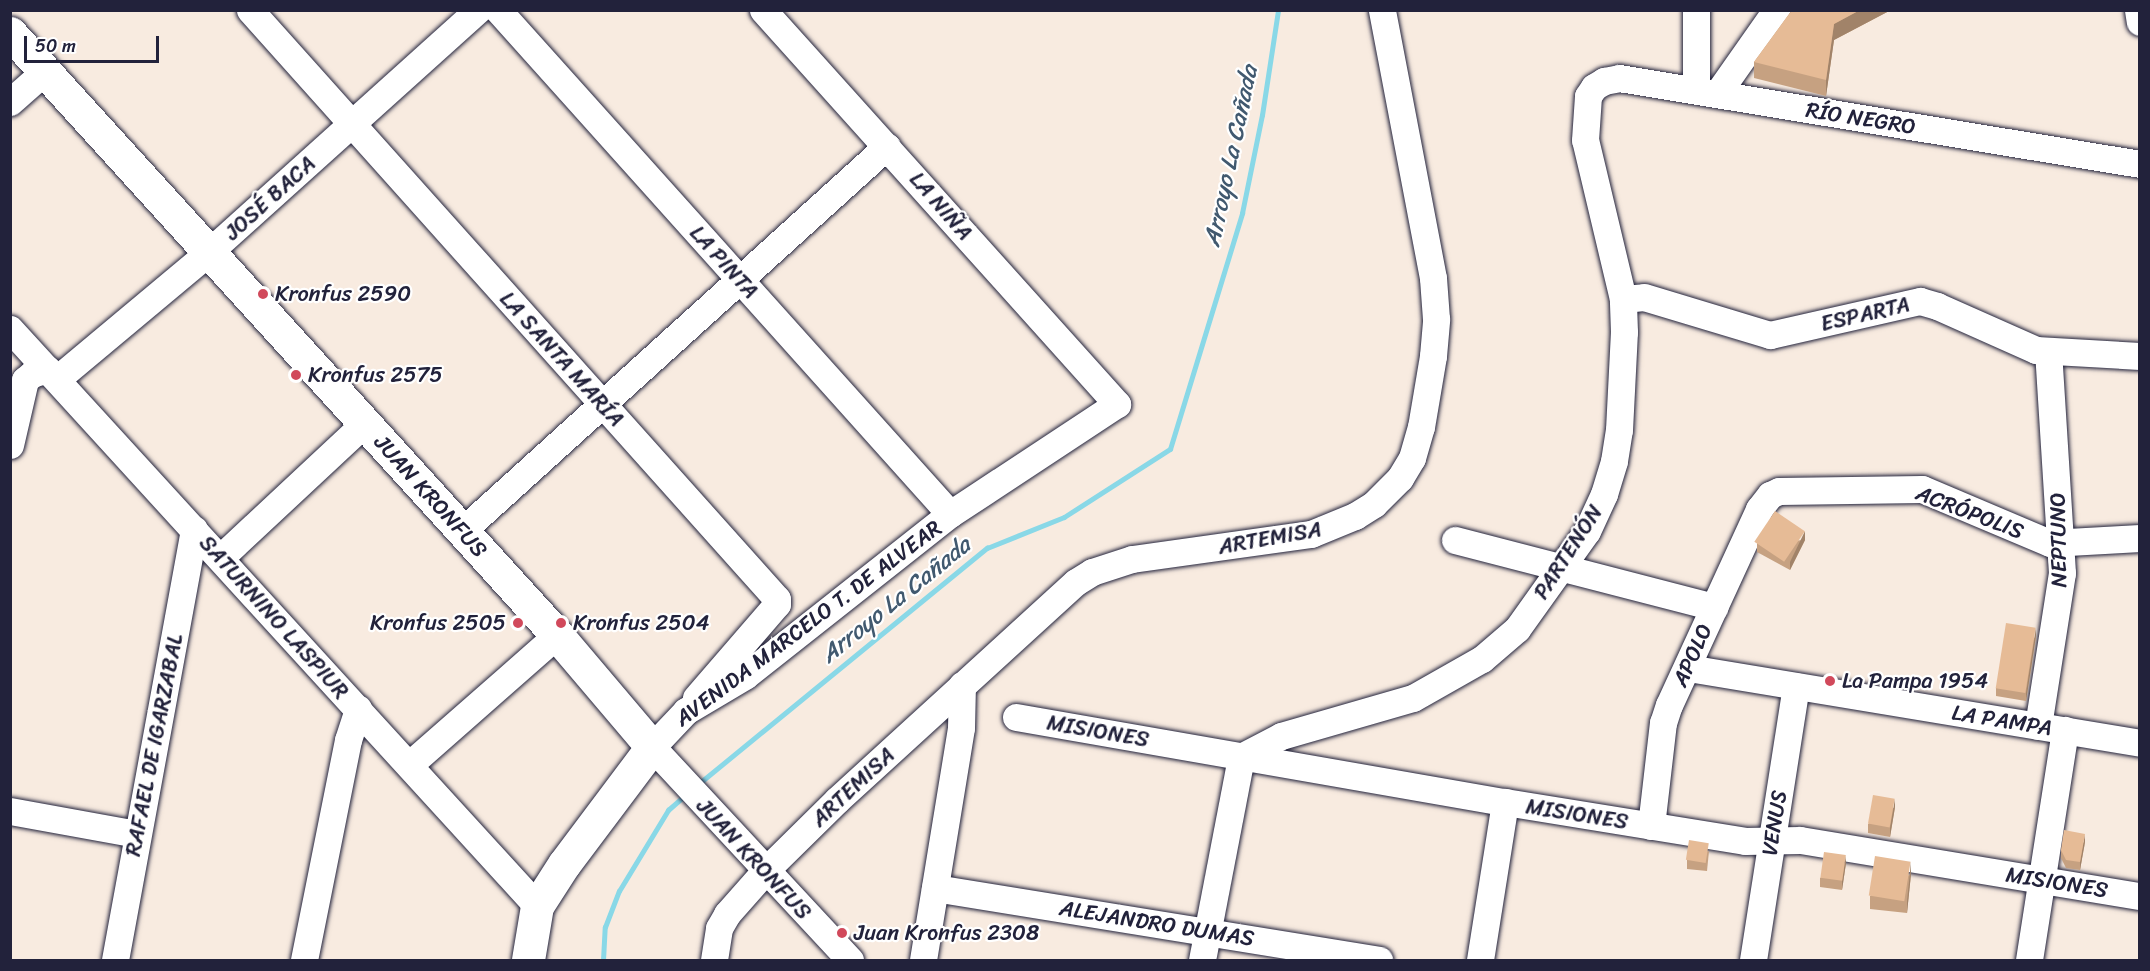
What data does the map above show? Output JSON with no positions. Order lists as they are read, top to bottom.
{
  "streets": {
    "main road": ["JUAN KRONFUS", "AVENIDA MARCELO T. DE ALVEAR"],
    "street": [
      "RÍO NEGRO",
      "JOSÉ BACA",
      "LA NIÑA",
      "LA PINTA",
      "ESPARTA",
      "LA SANTA MARÍA",
      "ACRÓPOLIS",
      "ARTEMISA",
      "NEPTUNO",
      "PARTENÓN",
      "SATURNINO LASPIUR",
      "APOLO",
      "LA PAMPA",
      "MISIONES",
      "RAFAEL DE IGARZABAL",
      "VENUS",
      "ALEJANDRO DUMAS"
    ]
  },
  "crossings": [
    ["RÍO NEGRO", "PARTENÓN"],
    ["JOSÉ BACA", "LA SANTA MARÍA"],
    ["JOSÉ BACA", "JUAN KRONFUS"],
    ["JOSÉ BACA", "SATURNINO LASPIUR"],
    ["LA NIÑA", "AVENIDA MARCELO T. DE ALVEAR"],
    ["LA PINTA", "AVENIDA MARCELO T. DE ALVEAR"],
    ["ESPARTA", "NEPTUNO"],
    ["ESPARTA", "PARTENÓN"],
    ["LA SANTA MARÍA", "AVENIDA MARCELO T. DE ALVEAR"],
    ["JUAN KRONFUS", "ARTEMISA"],
    ["JUAN KRONFUS", "AVENIDA MARCELO T. DE ALVEAR"],
    ["ACRÓPOLIS", "NEPTUNO"],
    ["ACRÓPOLIS", "APOLO"],
    ["NEPTUNO", "LA PAMPA"],
    ["PARTENÓN", "MISIONES"],
    ["SATURNINO LASPIUR", "AVENIDA MARCELO T. DE ALVEAR"],
    ["SATURNINO LASPIUR", "RAFAEL DE IGARZABAL"],
    ["APOLO", "LA PAMPA"],
    ["APOLO", "MISIONES"],
    ["LA PAMPA", "VENUS"],
    ["MISIONES", "VENUS"]
  ],
  "water": ["Arroyo La Cañada"],
  "places": [
    "Kronfus 2590",
    "Kronfus 2575",
    "Kronfus 2505",
    "Kronfus 2504",
    "La Pampa 1954",
    "Juan Kronfus 2308"
  ],
  "scale_bar": "50 m"
}
